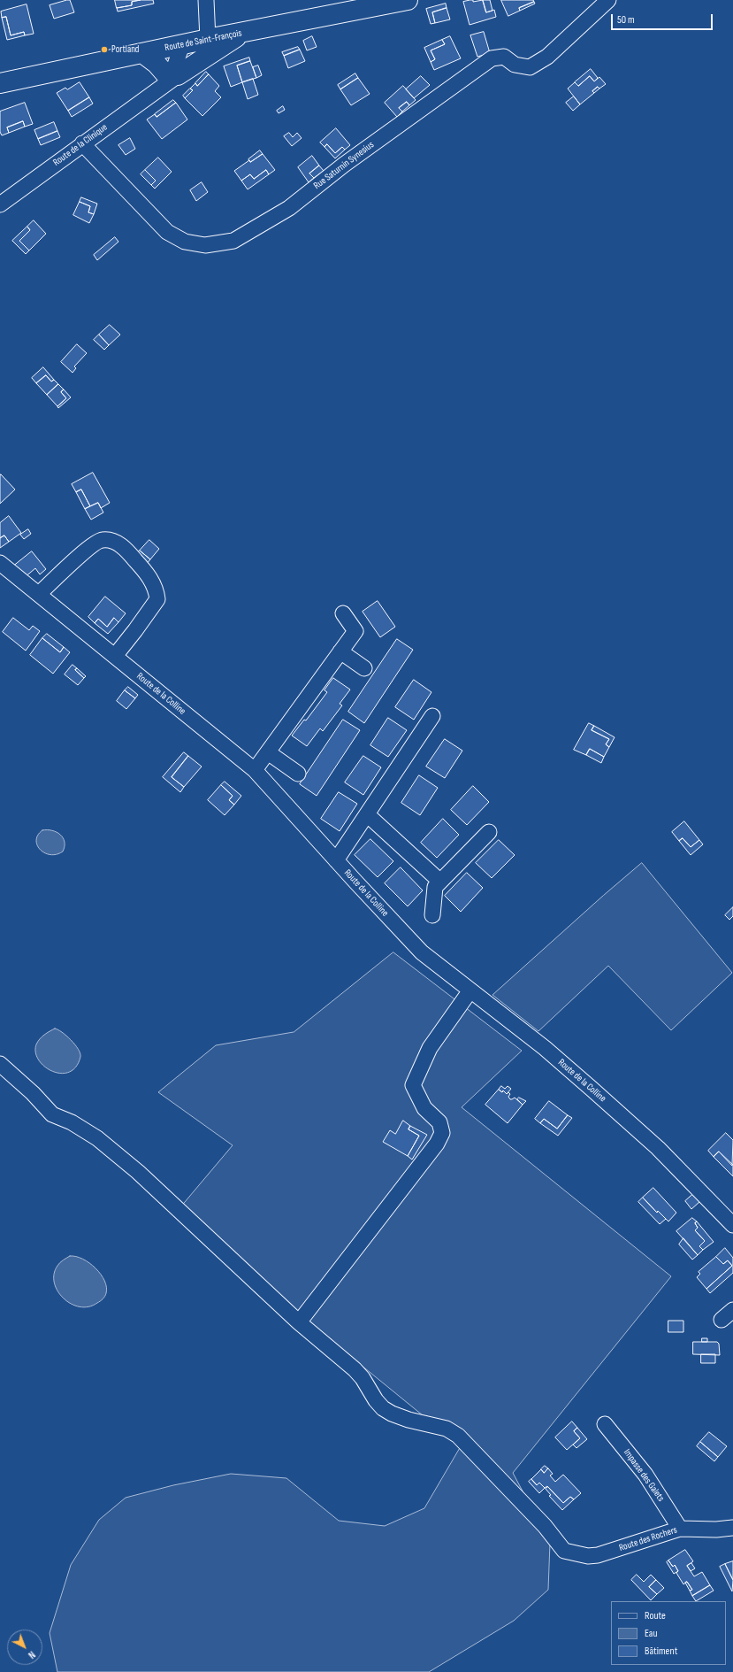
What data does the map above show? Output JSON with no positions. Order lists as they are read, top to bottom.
{
  "streets": {
    "main road": ["Route de Saint-François"],
    "street": [
      "Route de la Clinique",
      "Rue Saturnin Synesius",
      "Route de la Colline",
      "Impasse des Galets",
      "Route des Rochers"
    ]
  },
  "crossings": [
    ["Route de Saint-François", "Route de la Clinique"],
    ["Route de la Clinique", "Rue Saturnin Synesius"],
    ["Impasse des Galets", "Route des Rochers"]
  ],
  "places": ["Portland"],
  "legend": ["Route", "Eau", "Bâtiment"],
  "scale_bar": "50 m",
  "north": "bottom right"
}
